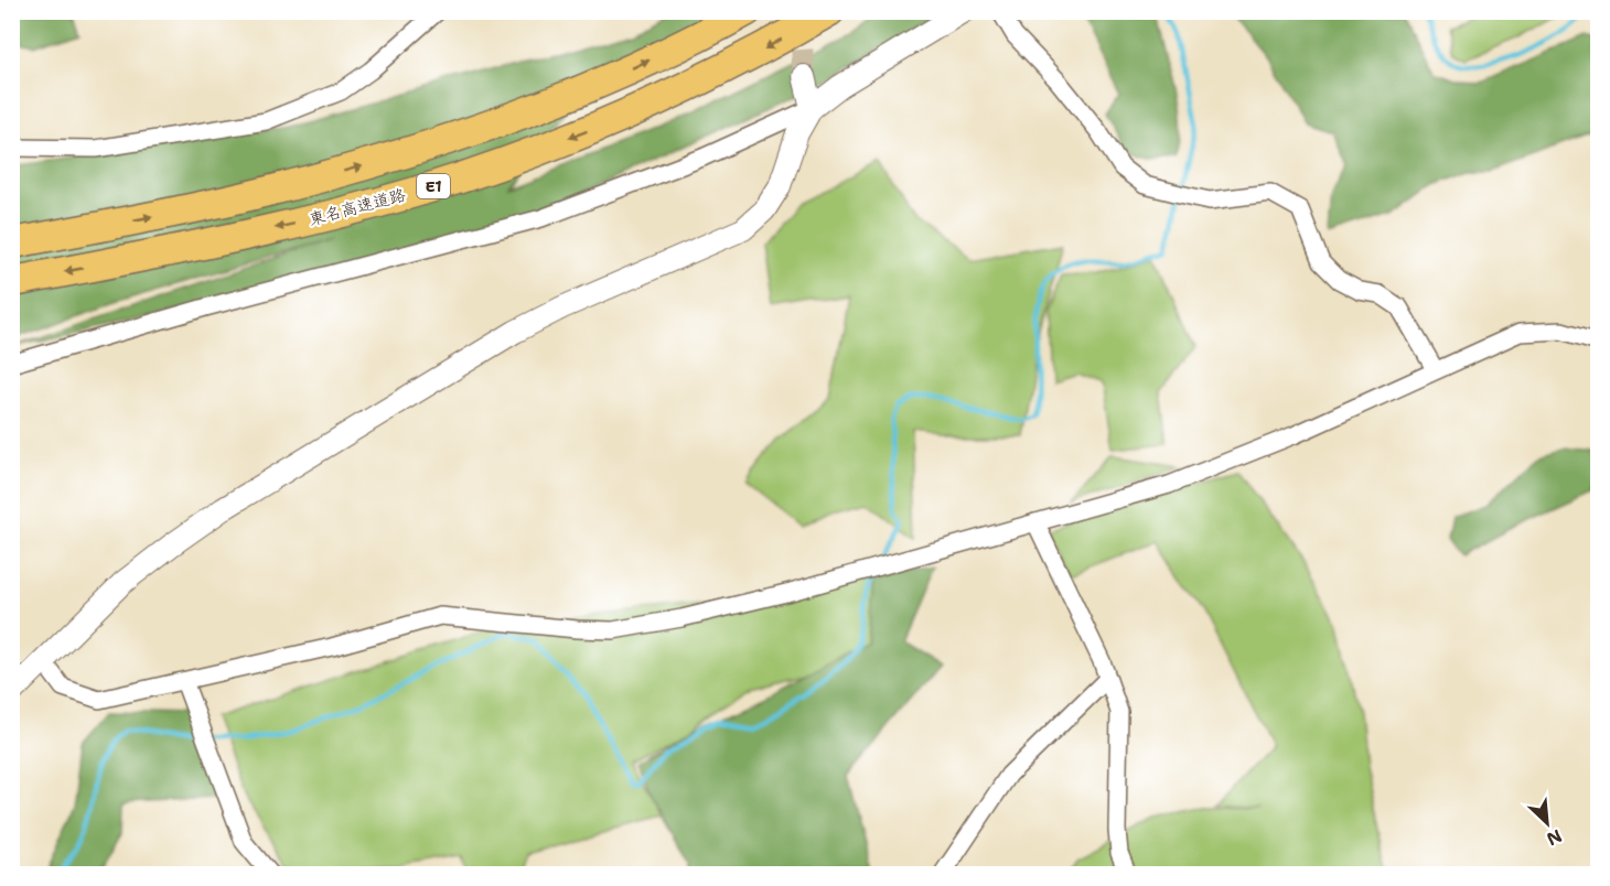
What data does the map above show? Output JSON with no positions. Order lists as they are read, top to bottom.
{
  "streets": {
    "highway": ["E1", "東名高速道路"]
  },
  "north": "bottom right"
}
